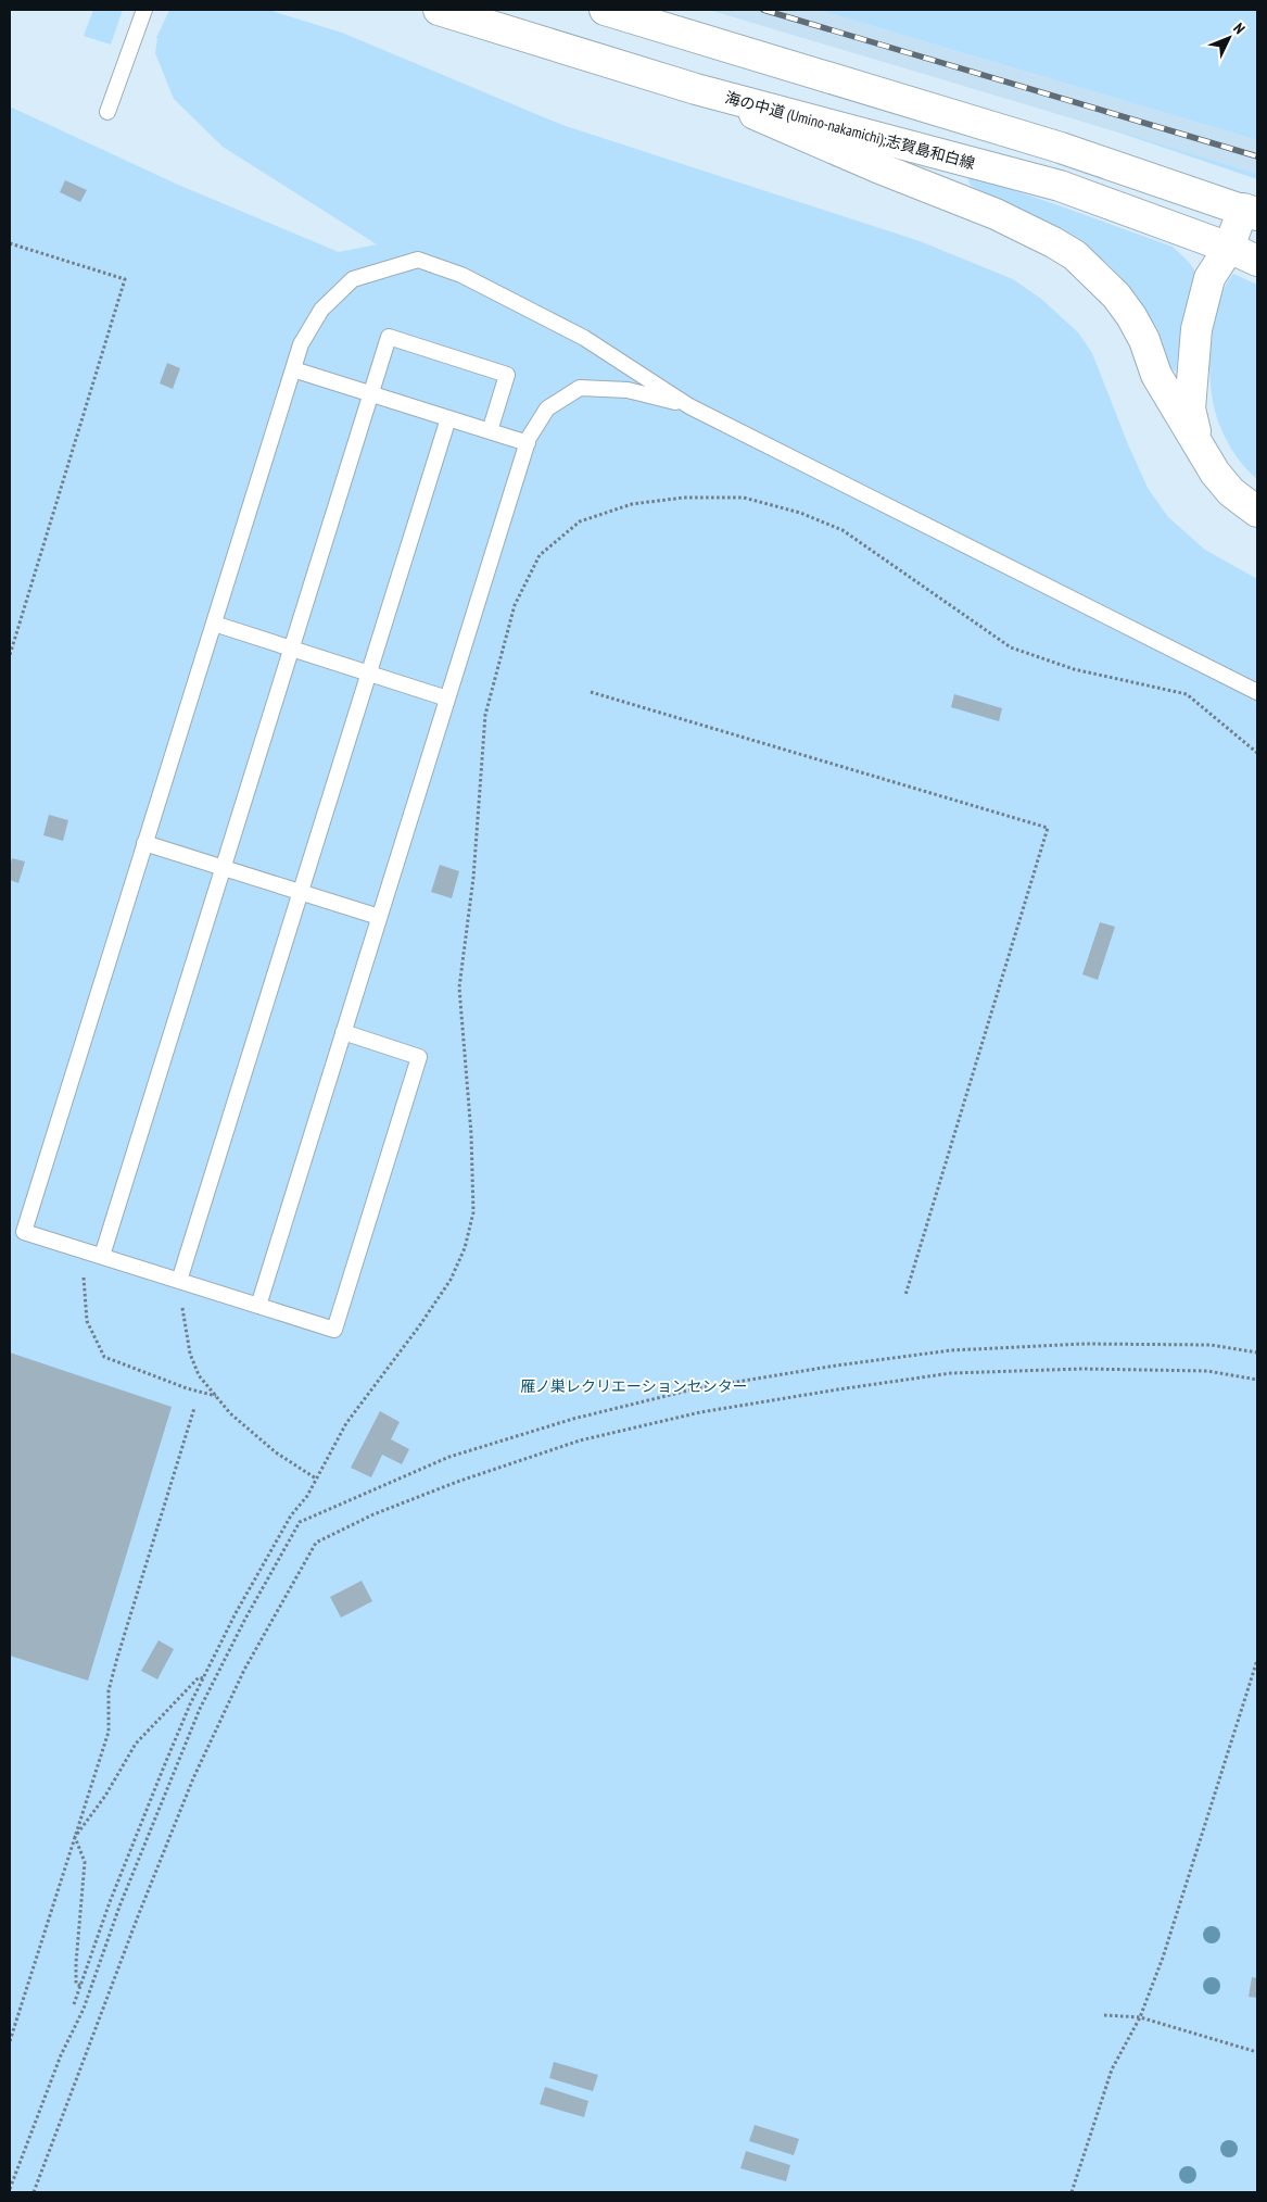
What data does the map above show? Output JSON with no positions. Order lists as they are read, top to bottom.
{
  "streets": {
    "main road": ["海の中道 (Umino-nakamichi);志賀島和白線"]
  },
  "parks": ["雁ノ巣レクリエーションセンター"],
  "north": "top right"
}
